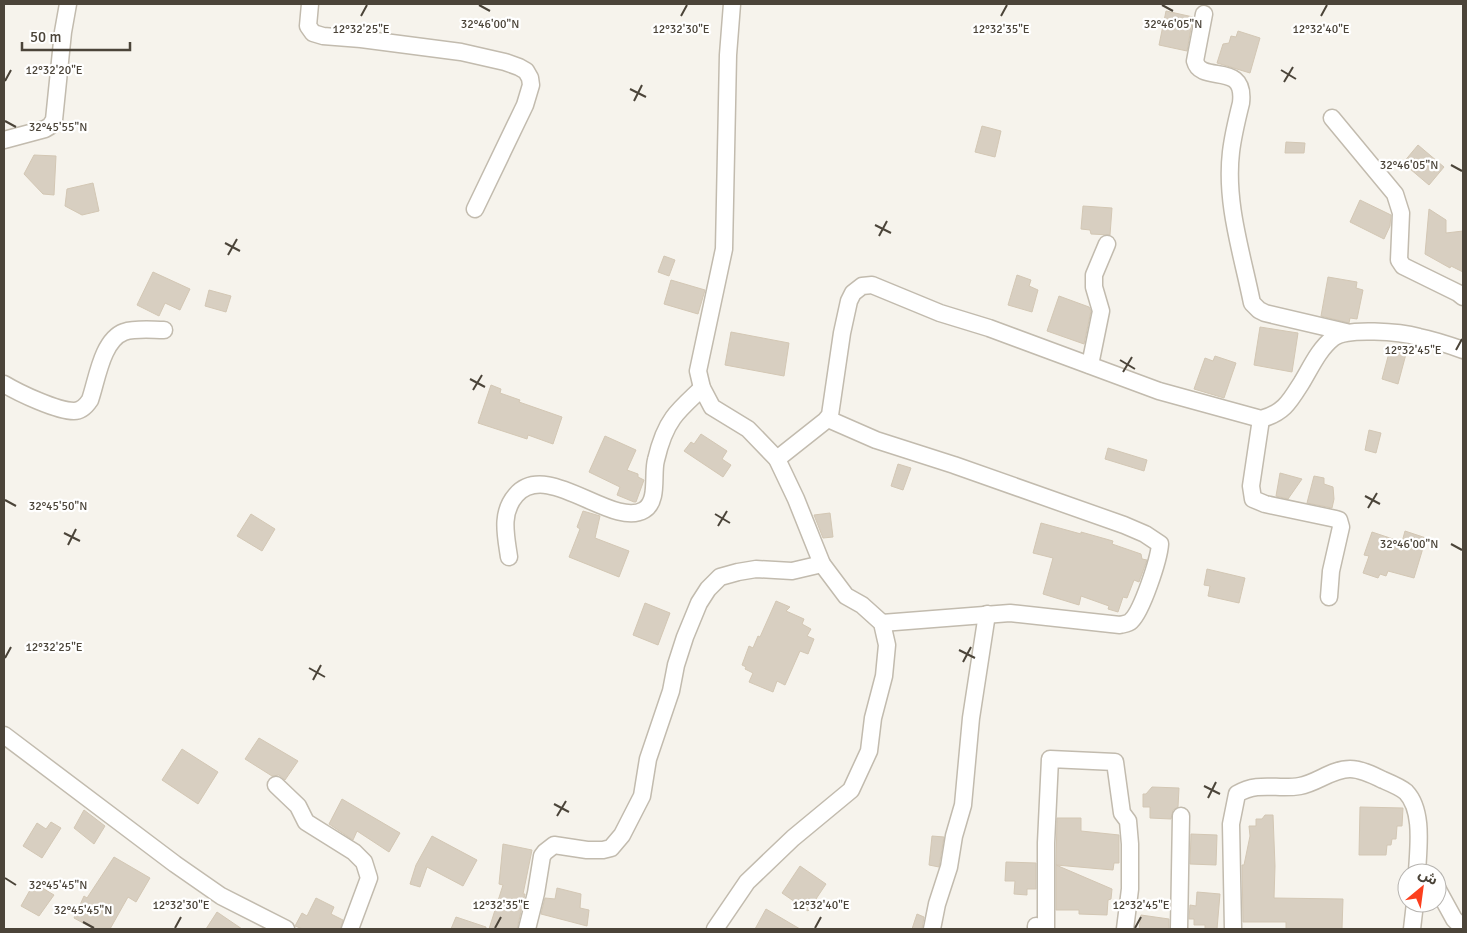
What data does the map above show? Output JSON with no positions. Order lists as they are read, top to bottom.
{
  "scale_bar": "50 m",
  "north": "top right",
  "coordinates": [
    "32°46'00\"N",
    "32°46'05\"N",
    "12°32'25\"E",
    "12°32'30\"E",
    "12°32'35\"E",
    "12°32'40\"E",
    "12°32'20\"E",
    "32°45'55\"N",
    "12°32'45\"E",
    "32°45'50\"N",
    "32°45'45\"N"
  ]
}
